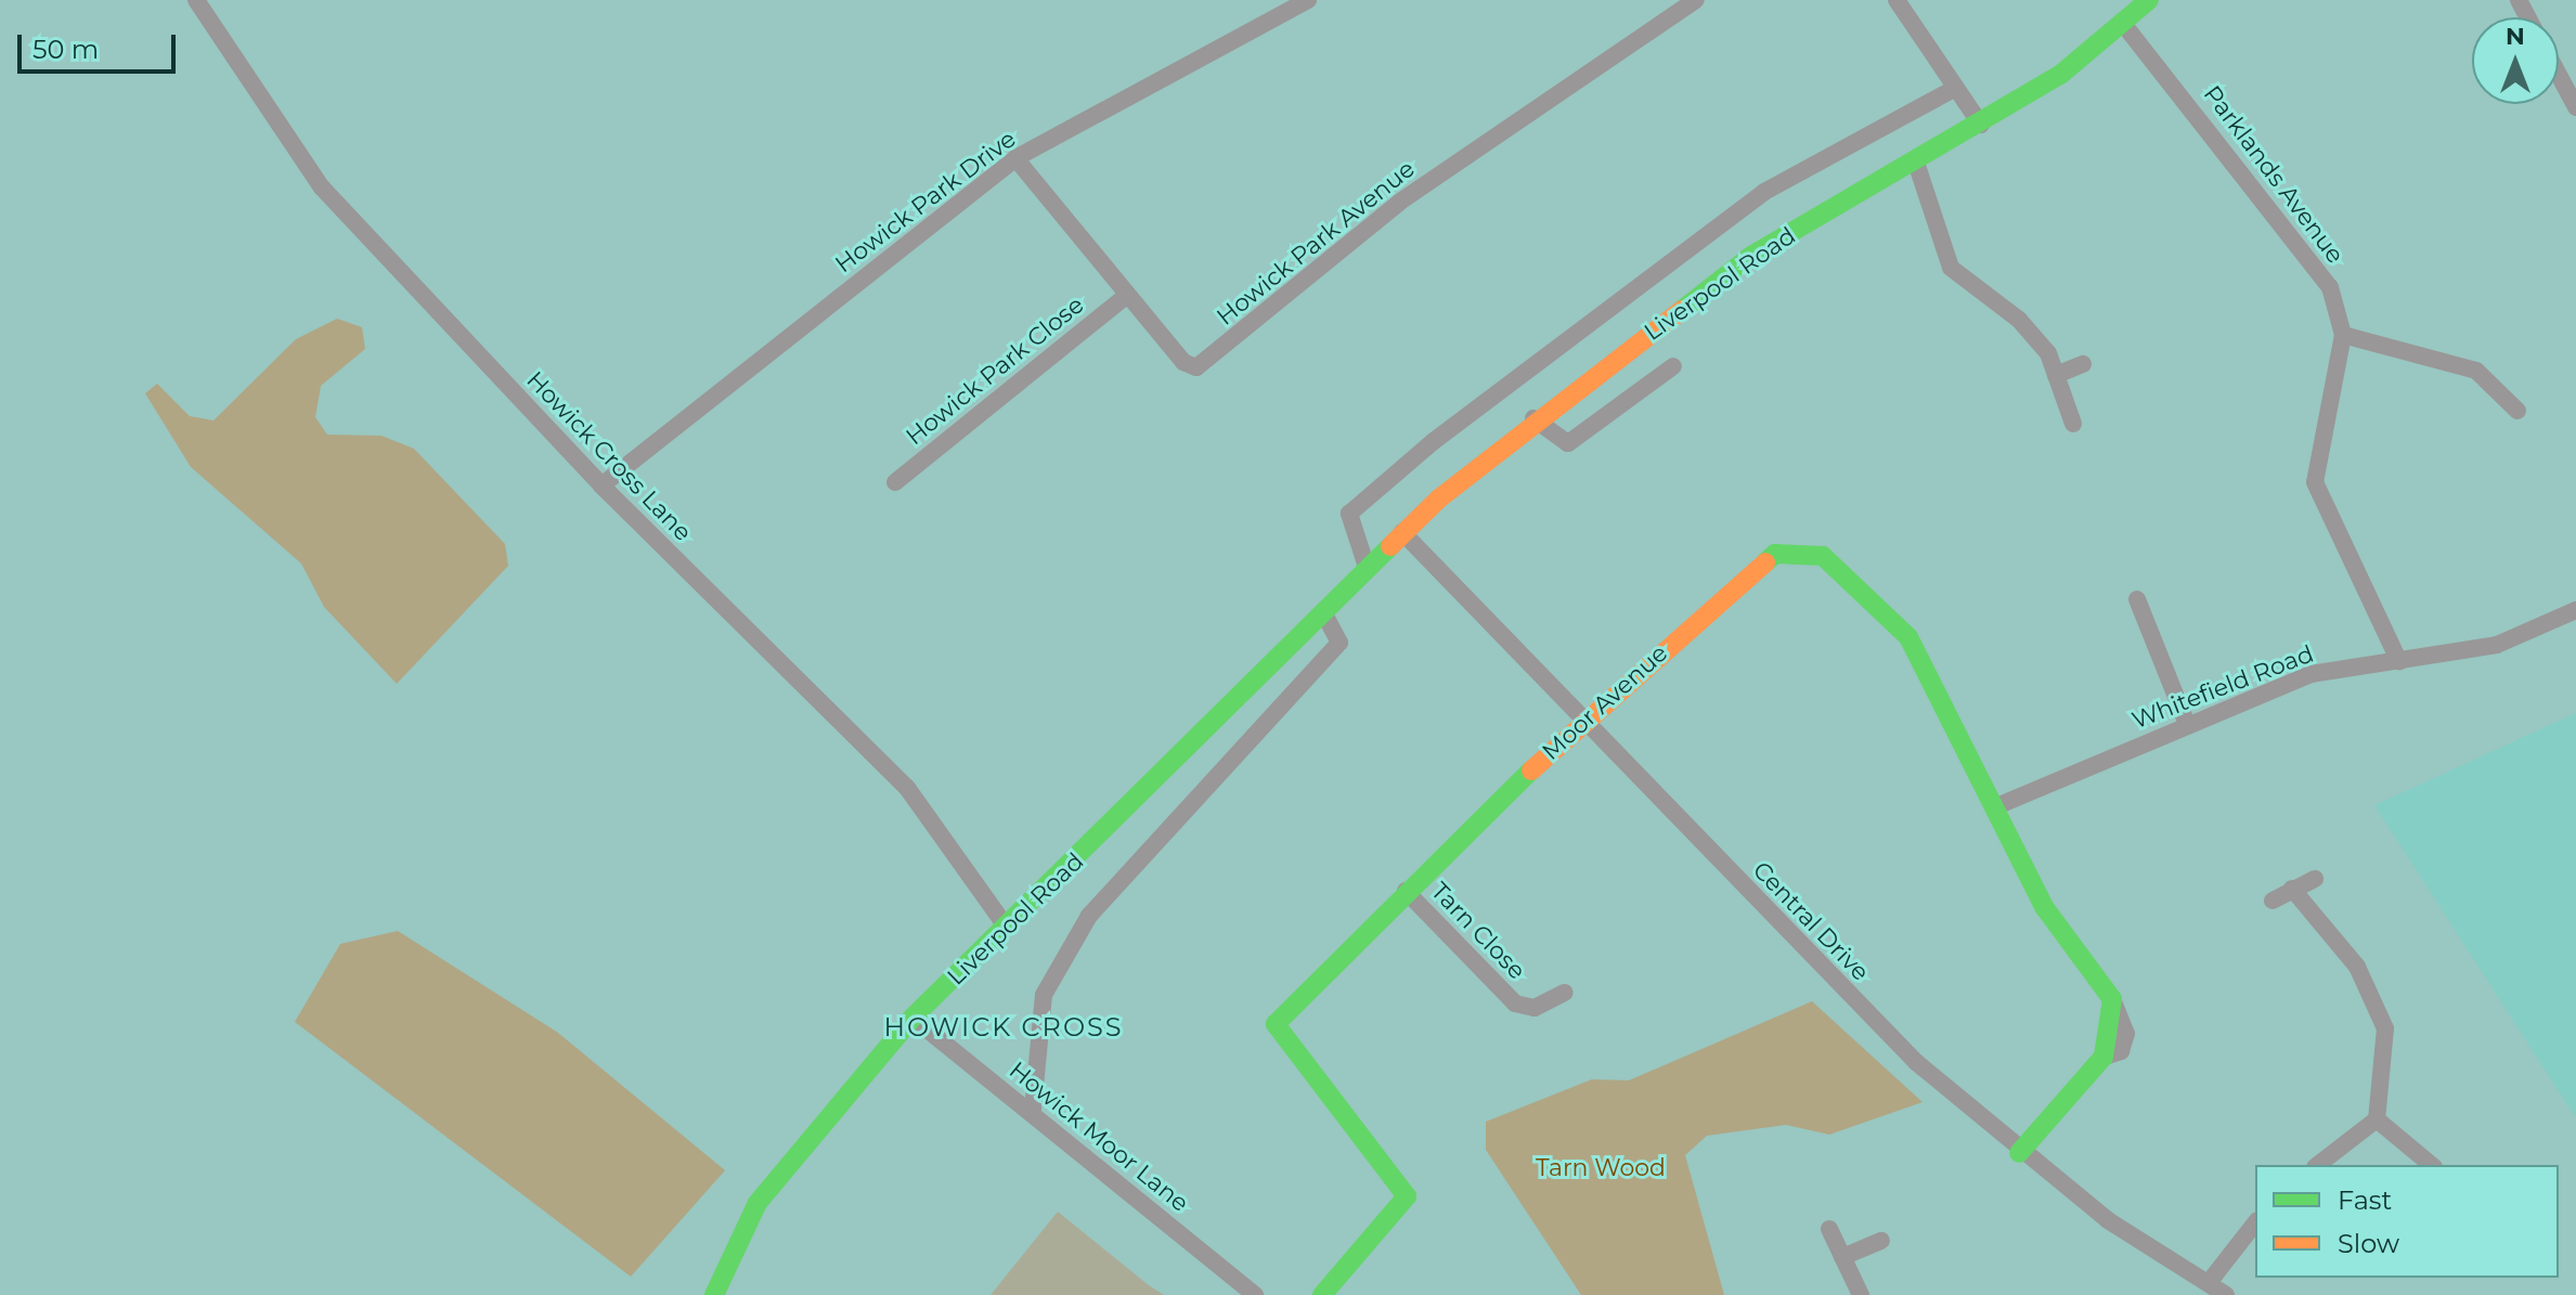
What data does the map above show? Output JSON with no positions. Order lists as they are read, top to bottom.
{
  "streets": {
    "street": [
      "Parklands Avenue",
      "Howick Park Drive",
      "Howick Park Avenue",
      "Liverpool Road",
      "Howick Park Close",
      "Howick Cross Lane",
      "Whitefield Road",
      "Moor Avenue",
      "Central Drive",
      "Tarn Close",
      "Howick Moor Lane"
    ]
  },
  "crossings": [
    ["Parklands Avenue", "Liverpool Road"],
    ["Parklands Avenue", "Whitefield Road"],
    ["Howick Park Drive", "Howick Park Avenue"],
    ["Howick Park Drive", "Howick Cross Lane"],
    ["Howick Park Avenue", "Howick Park Close"],
    ["Liverpool Road", "Howick Cross Lane"],
    ["Liverpool Road", "Central Drive"],
    ["Liverpool Road", "Howick Moor Lane"],
    ["Whitefield Road", "Moor Avenue"],
    ["Moor Avenue", "Central Drive"],
    ["Moor Avenue", "Tarn Close"]
  ],
  "districts": ["HOWICK CROSS"],
  "parks": ["Tarn Wood"],
  "legend": ["Fast", "Slow"],
  "scale_bar": "50 m",
  "north": "top"
}
